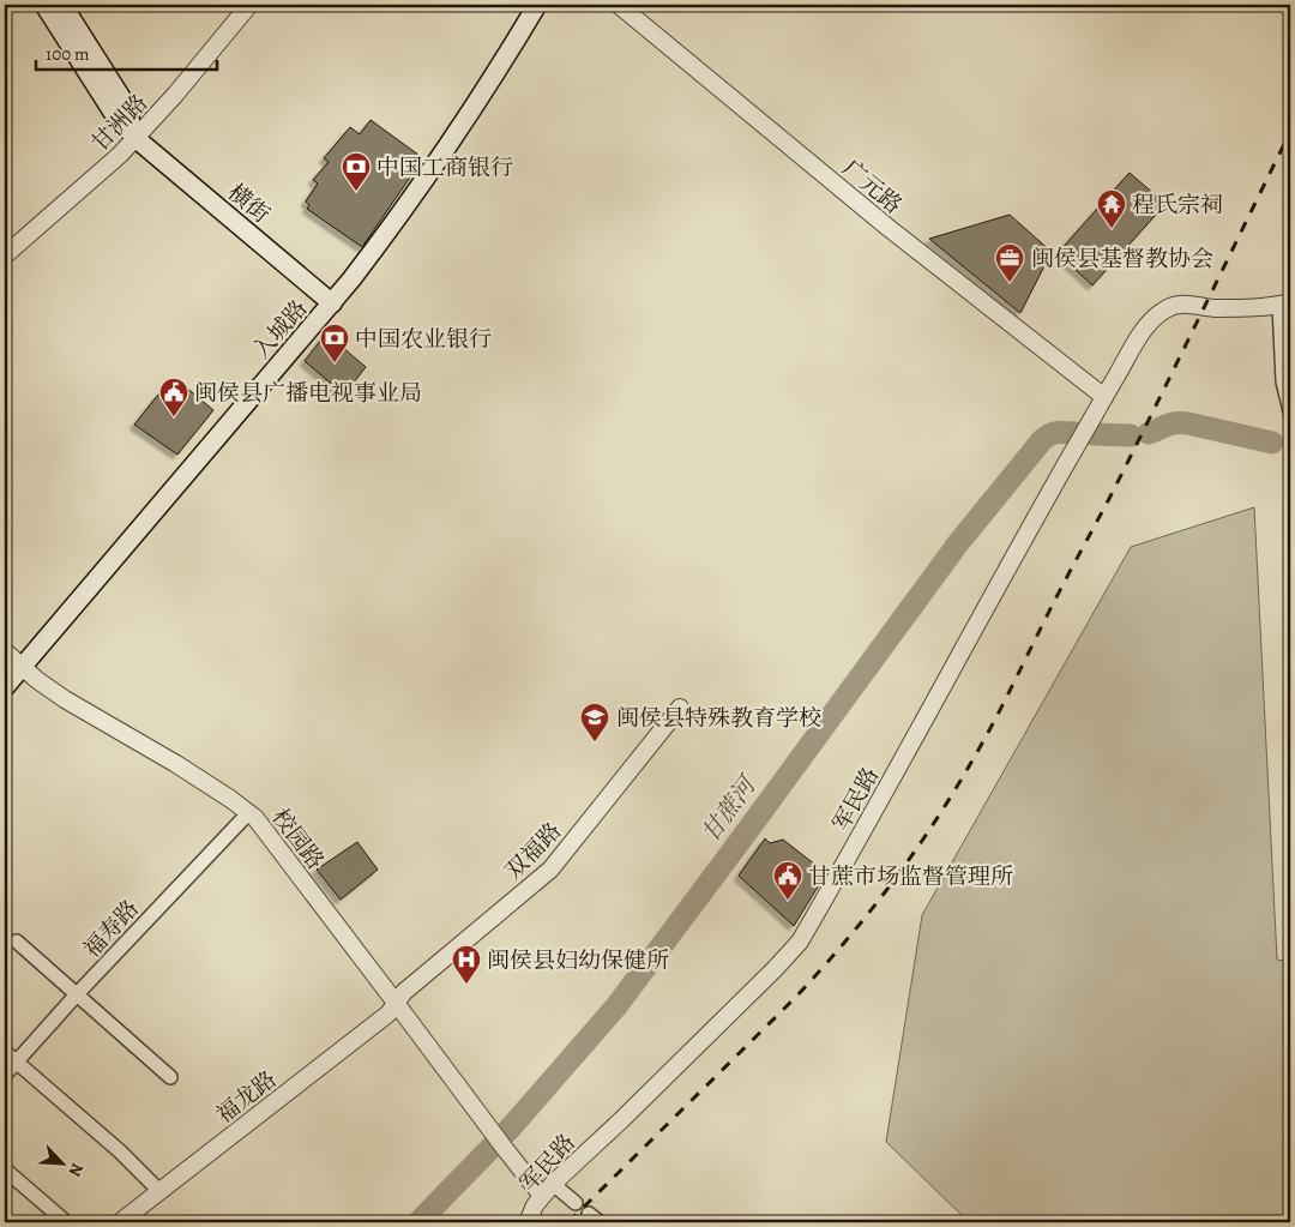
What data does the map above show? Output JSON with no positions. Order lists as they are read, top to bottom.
{
  "streets": {
    "main road": ["横街", "入城路"],
    "street": [
      "甘洲路",
      "广元路",
      "军民路",
      "校园路",
      "双福路",
      "福寿路",
      "福龙路"
    ]
  },
  "crossings": [
    ["甘洲路", "横街"],
    ["广元路", "军民路"],
    ["横街", "入城路"],
    ["入城路", "校园路"],
    ["军民路", "校园路"],
    ["校园路", "双福路"],
    ["校园路", "福寿路"],
    ["校园路", "福龙路"],
    ["双福路", "福龙路"]
  ],
  "water": ["甘蔗河"],
  "places": {
    "bank": ["中国工商银行", "中国农业银行"],
    "temple": ["程氏宗祠"],
    "office": ["闽侯县基督教协会"],
    "public building": ["闽侯县广播电视事业局", "甘蔗市场监督管理所"],
    "school or university": ["闽侯县特殊教育学校"],
    "hospital": ["闽侯县妇幼保健所"]
  },
  "scale_bar": "100 m",
  "north": "bottom right"
}
